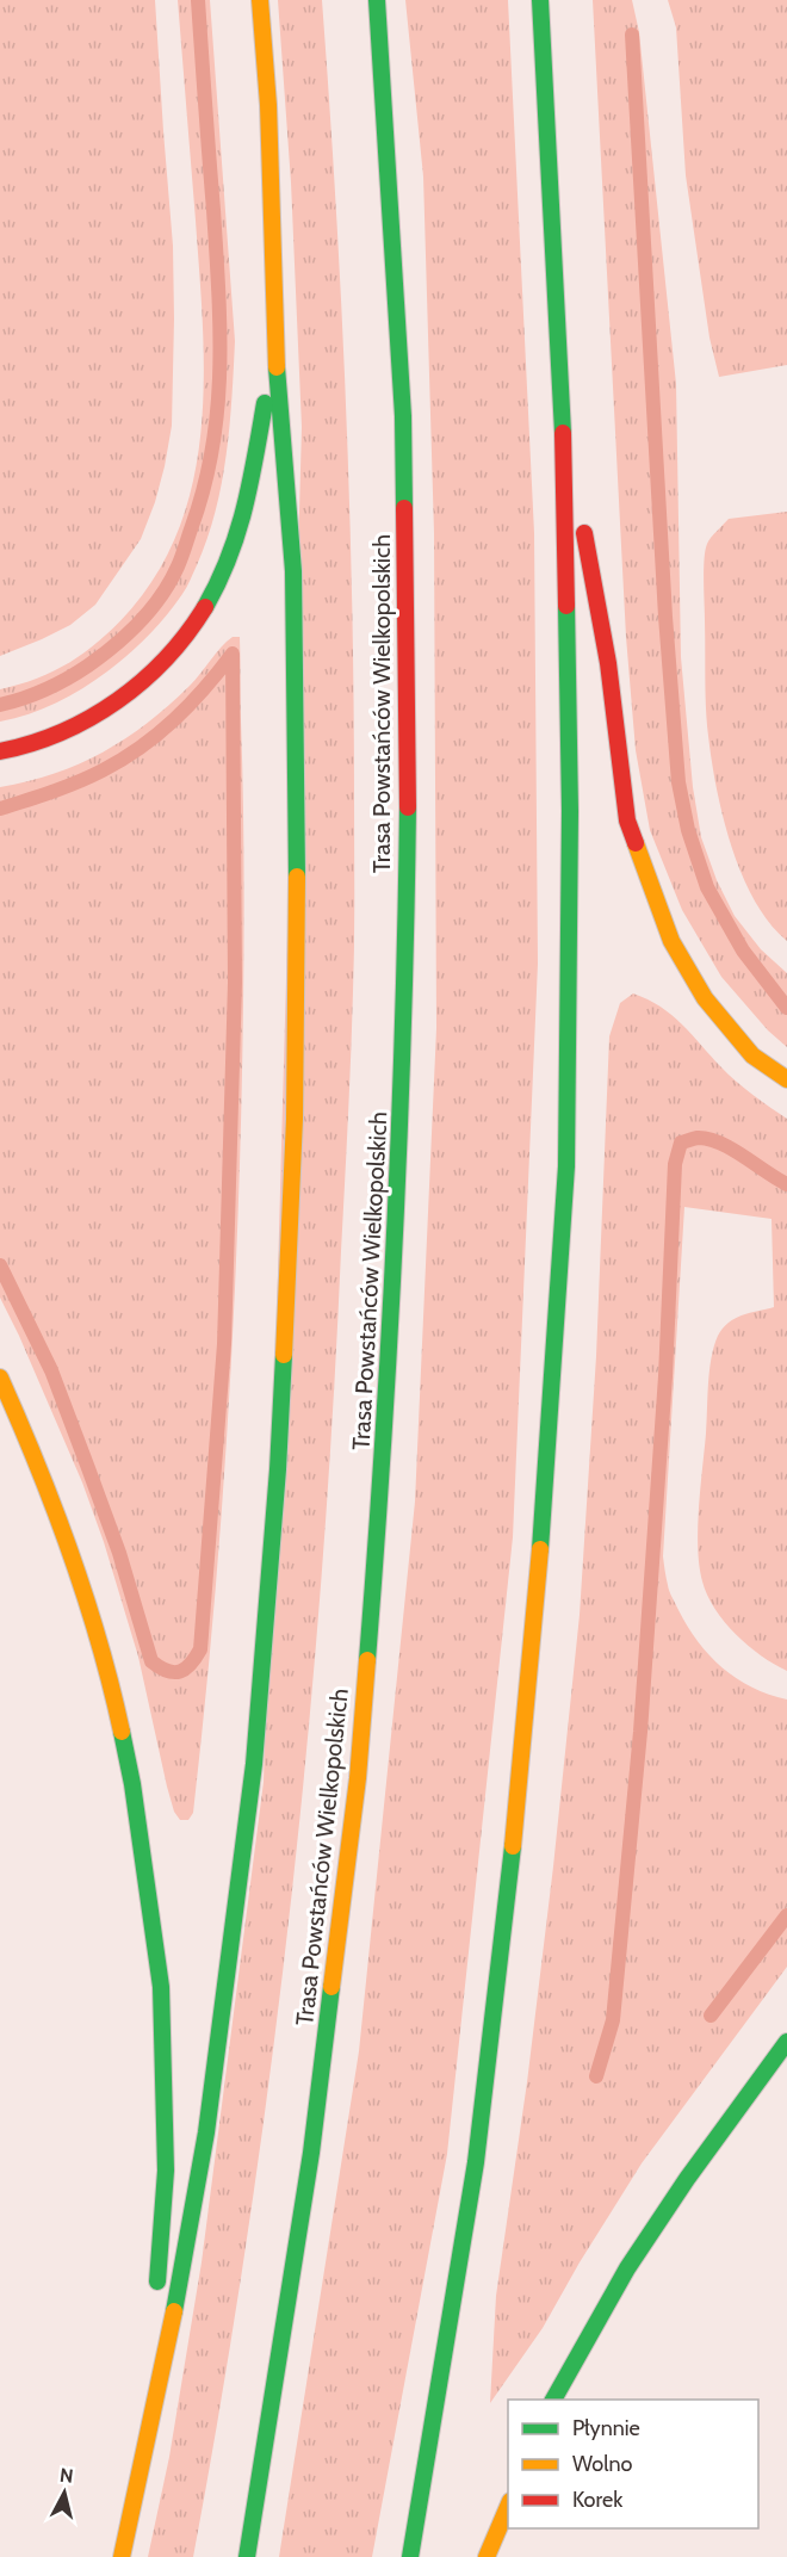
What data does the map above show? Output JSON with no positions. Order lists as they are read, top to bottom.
{
  "streets": {
    "highway": ["Trasa Powstańców Wielkopolskich"]
  },
  "legend": ["Płynnie", "Wolno", "Korek"],
  "north": "top"
}
